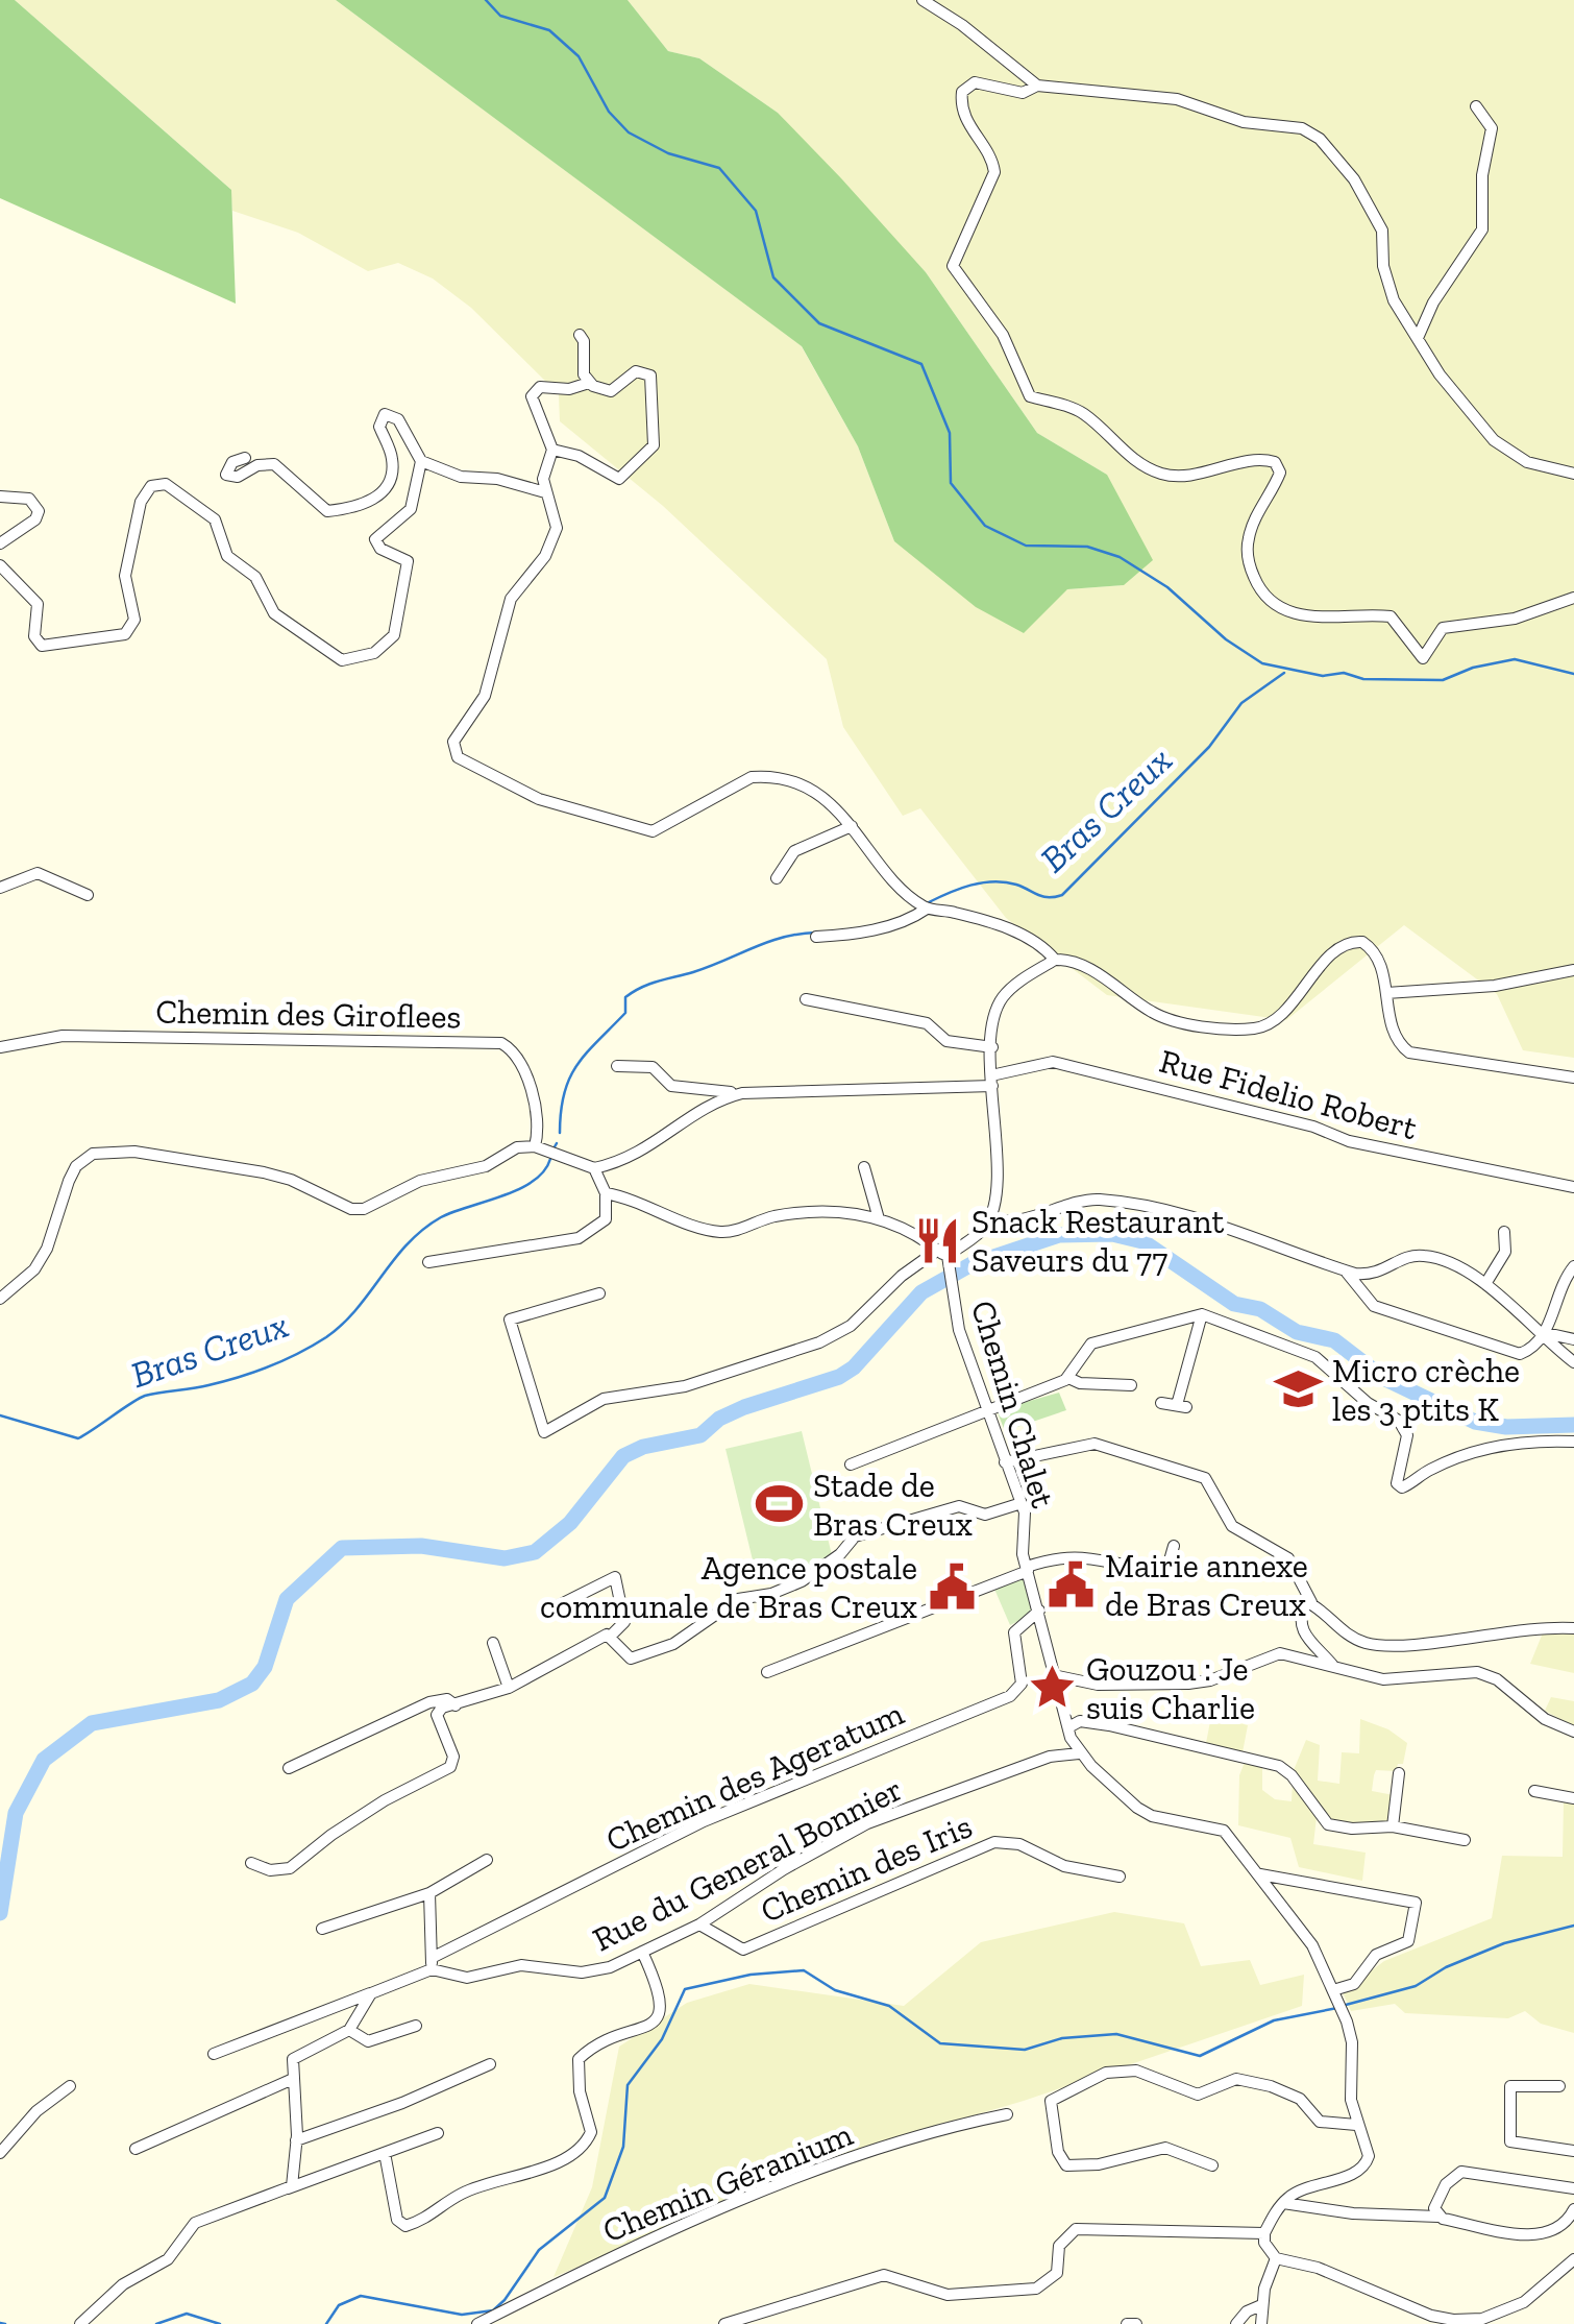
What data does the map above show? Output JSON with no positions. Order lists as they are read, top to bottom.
{
  "streets": {
    "street": [
      "Chemin des Giroflees",
      "Rue Fidelio Robert",
      "Chemin Chalet",
      "Chemin des Ageratum",
      "Rue du General Bonnier",
      "Chemin des Iris",
      "Chemin Géranium"
    ]
  },
  "crossings": [
    ["Chemin Chalet", "Chemin des Ageratum"],
    ["Chemin Chalet", "Rue du General Bonnier"],
    ["Chemin des Ageratum", "Rue du General Bonnier"],
    ["Rue du General Bonnier", "Chemin des Iris"]
  ],
  "water": ["Bras Creux"],
  "places": {
    "restaurant": ["Snack Restaurant Saveurs du 77"],
    "school or university": ["Micro crèche les 3 ptits K"],
    "sports": ["Stade de Bras Creux"],
    "public building": ["Mairie annexe de Bras Creux", "Agence postale communale de Bras Creux"],
    "place": ["Gouzou : Je suis Charlie"]
  }
}
